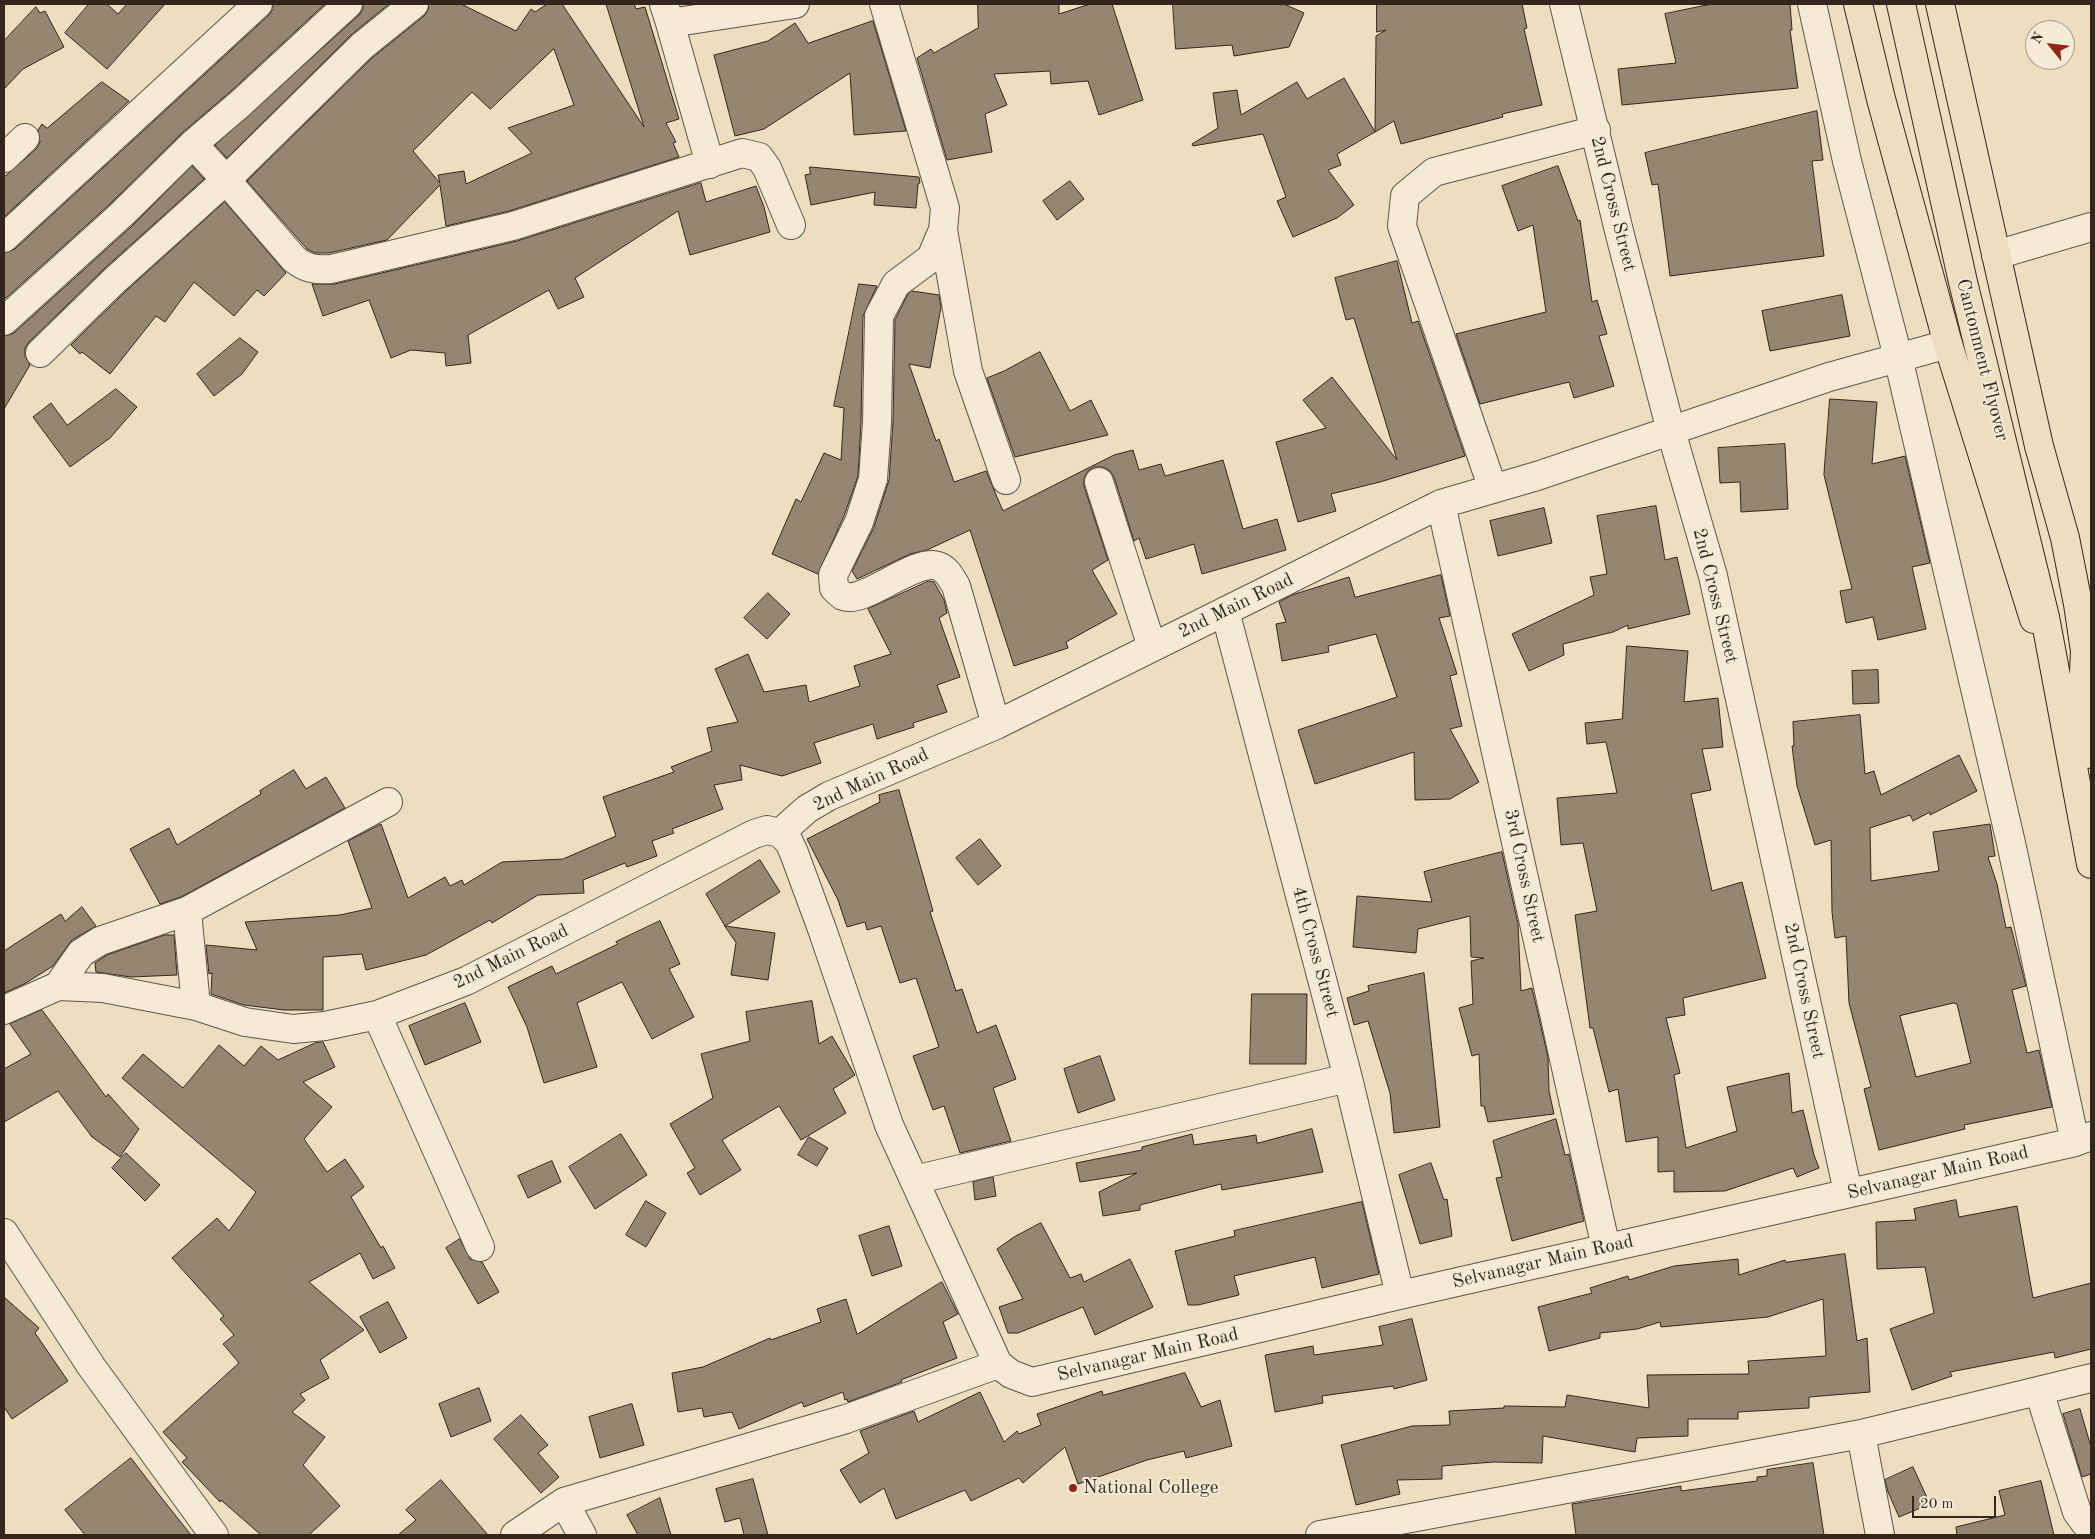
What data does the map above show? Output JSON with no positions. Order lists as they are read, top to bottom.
{
  "streets": {
    "main road": ["Cantonment Flyover"],
    "street": [
      "2nd Cross Street",
      "2nd Main Road",
      "3rd Cross Street",
      "4th Cross Street",
      "Selvanagar Main Road"
    ]
  },
  "crossings": [
    ["2nd Cross Street", "2nd Main Road"],
    ["2nd Cross Street", "Selvanagar Main Road"],
    ["2nd Main Road", "3rd Cross Street"],
    ["2nd Main Road", "4th Cross Street"],
    ["3rd Cross Street", "Selvanagar Main Road"],
    ["4th Cross Street", "Selvanagar Main Road"]
  ],
  "places": ["National College"],
  "scale_bar": "20 m",
  "north": "top left"
}
